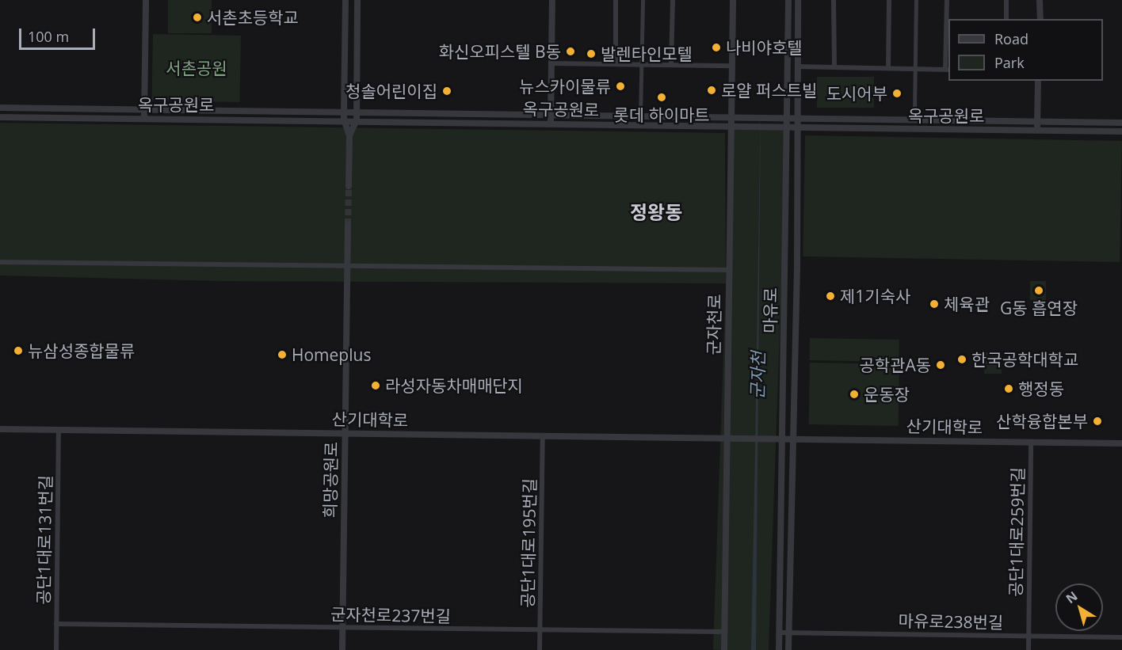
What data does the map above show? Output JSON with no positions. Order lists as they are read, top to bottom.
{
  "streets": {
    "street": [
      "옥구공원로",
      "마유로",
      "군자천로",
      "산기대학로",
      "희망공원로",
      "공단1대로259번길",
      "공단1대로131번길",
      "공단1대로195번길",
      "군자천로237번길",
      "마유로238번길"
    ]
  },
  "crossings": [
    ["옥구공원로", "마유로"],
    ["옥구공원로", "군자천로"],
    ["마유로", "산기대학로"],
    ["마유로", "마유로238번길"],
    ["군자천로", "산기대학로"],
    ["군자천로", "군자천로237번길"],
    ["산기대학로", "희망공원로"],
    ["산기대학로", "공단1대로259번길"],
    ["산기대학로", "공단1대로131번길"],
    ["산기대학로", "공단1대로195번길"],
    ["희망공원로", "군자천로237번길"],
    ["공단1대로259번길", "마유로238번길"],
    ["공단1대로131번길", "군자천로237번길"],
    ["공단1대로195번길", "군자천로237번길"]
  ],
  "districts": ["정왕동"],
  "water": ["군자천"],
  "parks": ["서촌공원"],
  "places": [
    "서촌초등학교",
    "나비야호텔",
    "화신오피스텔 B동",
    "발렌타인모텔",
    "뉴스카이물류",
    "로얄 퍼스트빌",
    "청솔어린이집",
    "도시어부",
    "롯데 하이마트",
    "G동 흡연장",
    "제1기숙사",
    "체육관",
    "뉴삼성종합물류",
    "Homeplus",
    "한국공학대학교",
    "공학관A동",
    "라성자동차매매단지",
    "행정동",
    "운동장",
    "산학융합본부"
  ],
  "legend": ["Road", "Park"],
  "scale_bar": "100 m",
  "north": "top left"
}
